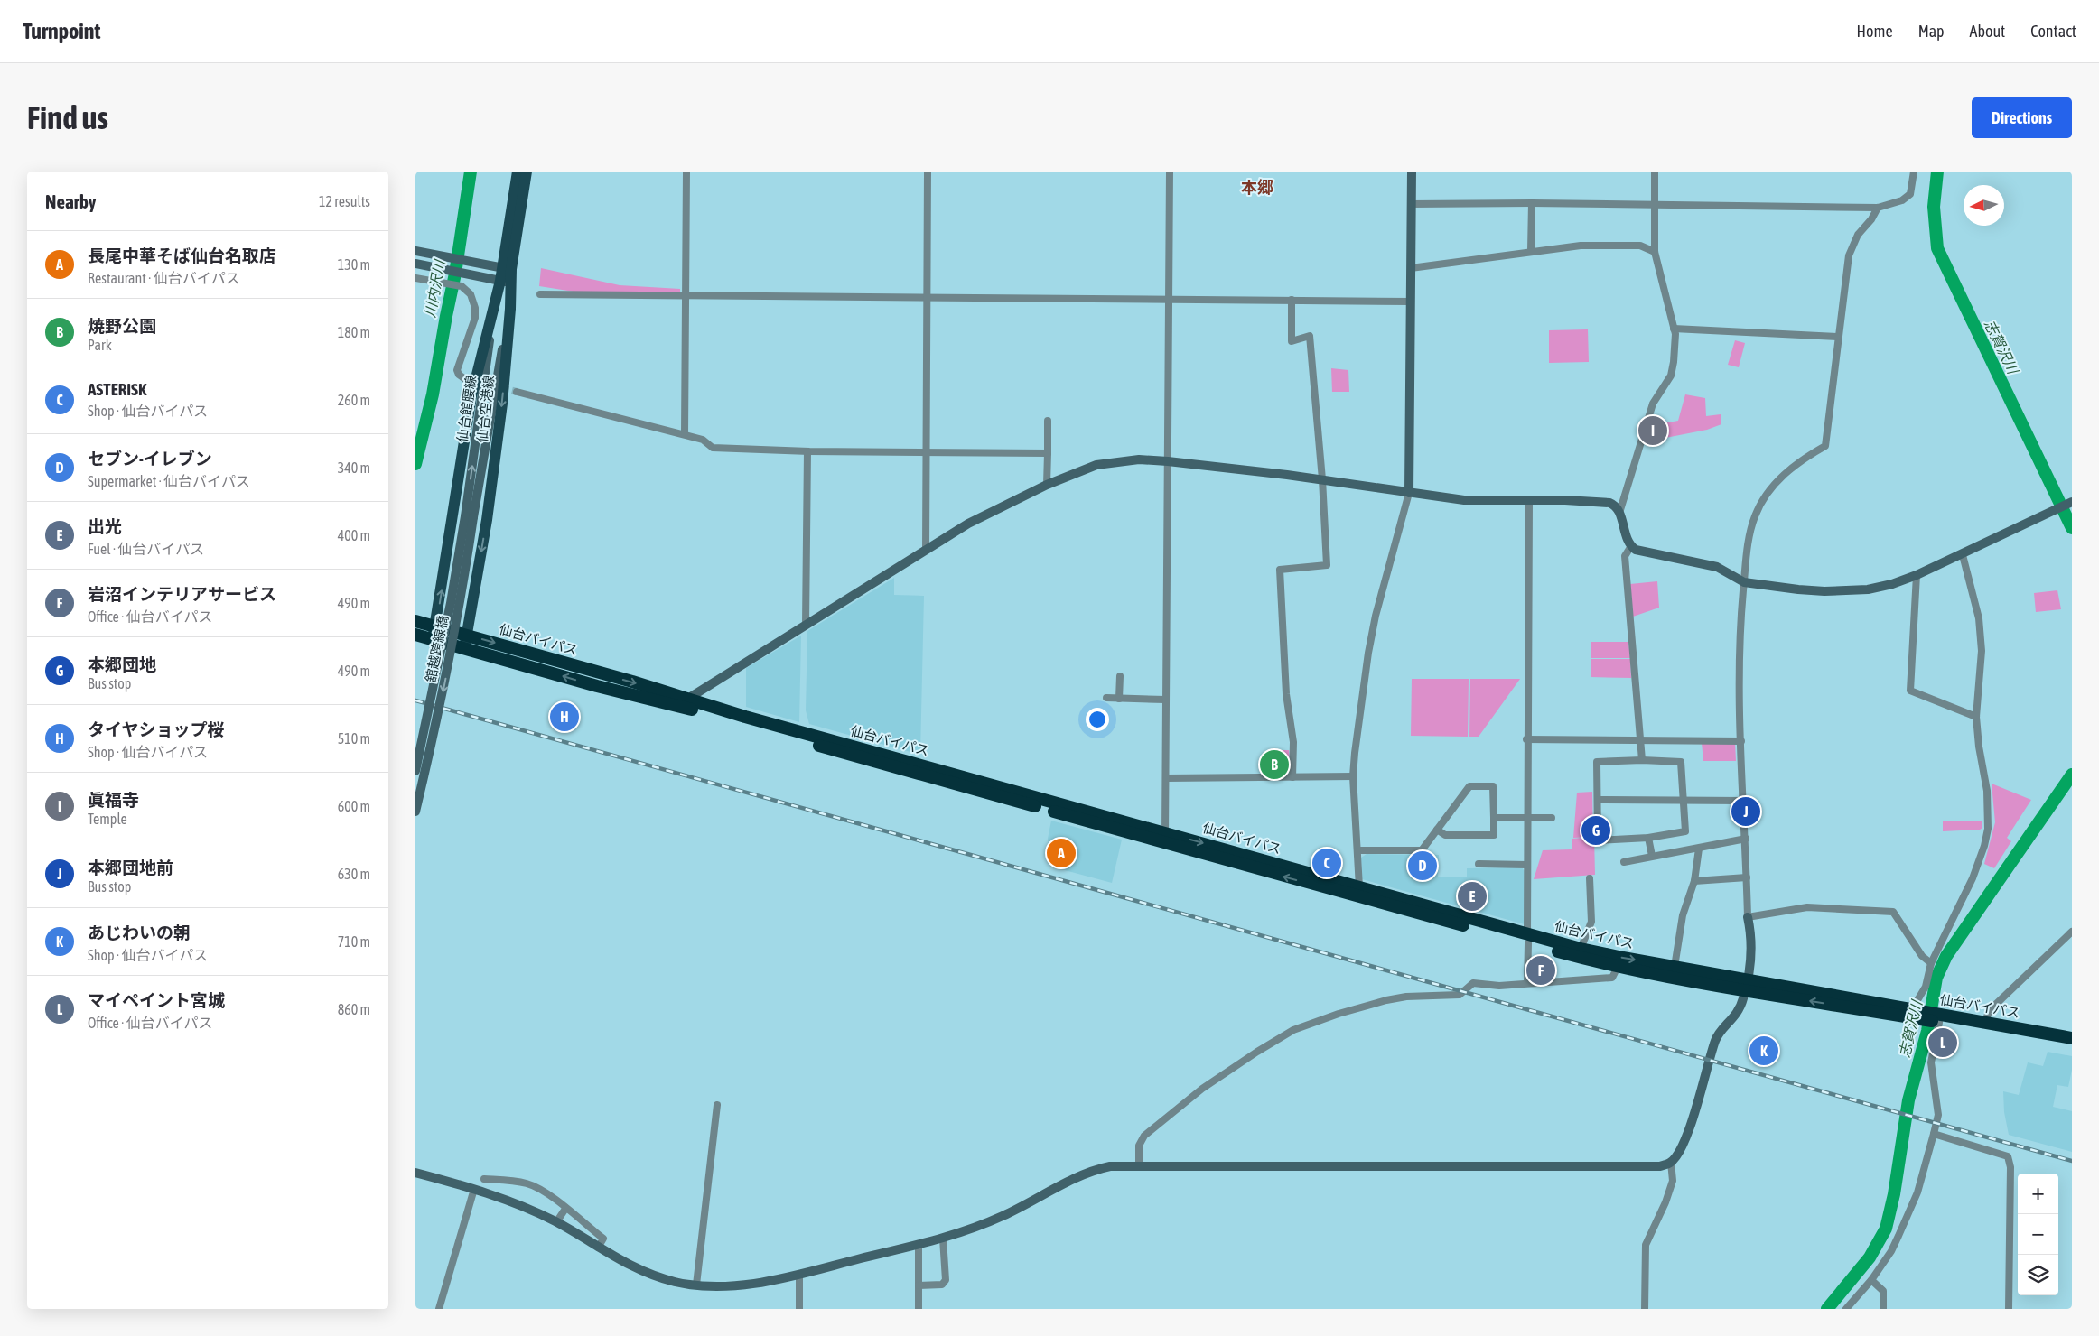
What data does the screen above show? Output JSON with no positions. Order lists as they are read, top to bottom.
{
  "streets": {
    "highway": ["仙台バイパス"],
    "main road": ["仙台空港線"],
    "street": ["仙台館腰線", "舘越跨線橋"]
  },
  "crossings": [
    ["仙台館腰線", "仙台空港線"],
    ["仙台館腰線", "舘越跨線橋"],
    ["仙台空港線", "仙台バイパス"]
  ],
  "districts": ["本郷"],
  "water": ["川内沢川", "志賀沢川"],
  "north": "left",
  "page": {
    "header": "Turnpoint",
    "nav": [
      "Home",
      "Map",
      "About",
      "Contact"
    ],
    "buttons": "Directions",
    "title": "Find us",
    "heading": ["Nearby", "12 results"],
    "list": [
      {
        "mark": "A",
        "name": "長尾中華そば仙台名取店",
        "note": "Restaurant · 仙台バイパス",
        "value": "130 m"
      },
      {
        "mark": "B",
        "name": "焼野公園",
        "note": "Park",
        "value": "180 m"
      },
      {
        "mark": "C",
        "name": "ASTERISK",
        "note": "Shop · 仙台バイパス",
        "value": "260 m"
      },
      {
        "mark": "D",
        "name": "セブン-イレブン",
        "note": "Supermarket · 仙台バイパス",
        "value": "340 m"
      },
      {
        "mark": "E",
        "name": "出光",
        "note": "Fuel · 仙台バイパス",
        "value": "400 m"
      },
      {
        "mark": "F",
        "name": "岩沼インテリアサービス",
        "note": "Office · 仙台バイパス",
        "value": "490 m"
      },
      {
        "mark": "G",
        "name": "本郷団地",
        "note": "Bus stop",
        "value": "490 m"
      },
      {
        "mark": "H",
        "name": "タイヤショップ桜",
        "note": "Shop · 仙台バイパス",
        "value": "510 m"
      },
      {
        "mark": "I",
        "name": "眞福寺",
        "note": "Temple",
        "value": "600 m"
      },
      {
        "mark": "J",
        "name": "本郷団地前",
        "note": "Bus stop",
        "value": "630 m"
      },
      {
        "mark": "K",
        "name": "あじわいの朝",
        "note": "Shop · 仙台バイパス",
        "value": "710 m"
      },
      {
        "mark": "L",
        "name": "マイペイント宮城",
        "note": "Office · 仙台バイパス",
        "value": "860 m"
      }
    ],
    "pins": [
      "I",
      "H",
      "B",
      "J",
      "G",
      "A",
      "C",
      "D",
      "E",
      "F",
      "L",
      "K"
    ],
    "map_buttons": ["+", "−"]
  }
}
